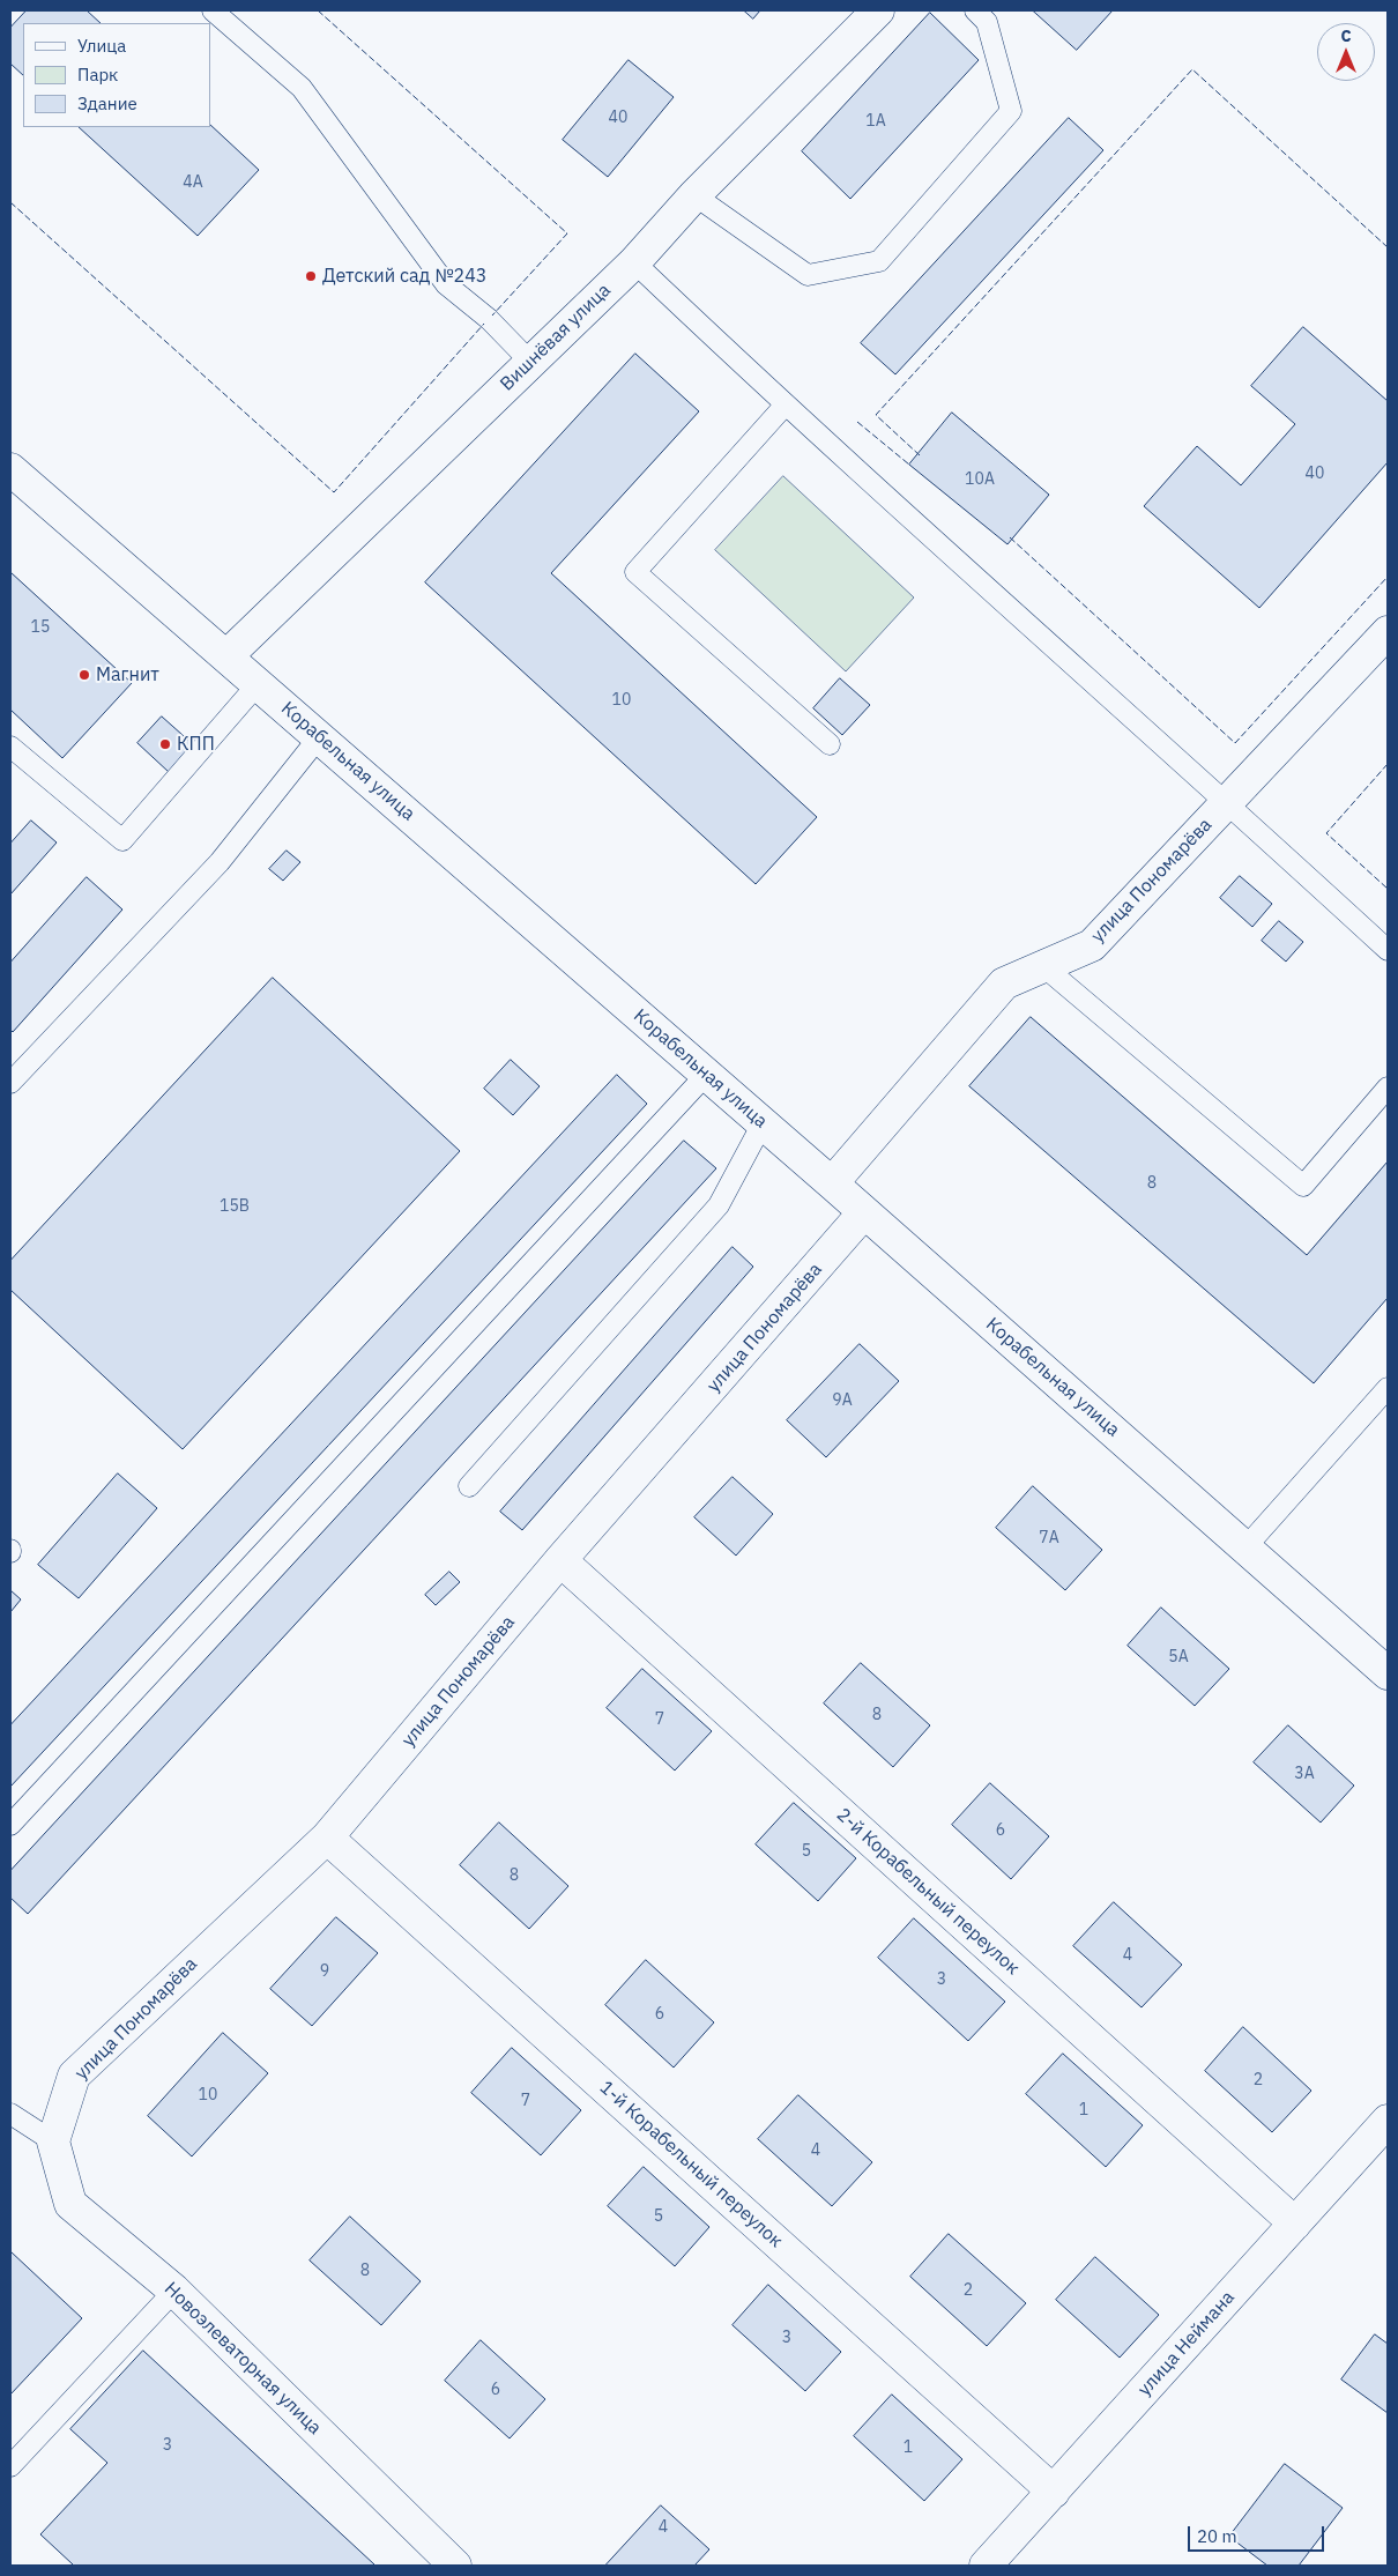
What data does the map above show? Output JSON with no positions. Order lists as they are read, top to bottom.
{
  "streets": {
    "street": [
      "Вишнёвая улица",
      "Корабельная улица",
      "улица Пономарёва",
      "2-й Корабельный переулок",
      "1-й Корабельный переулок",
      "улица Неймана",
      "Новоэлеваторная улица"
    ]
  },
  "crossings": [
    ["Вишнёвая улица", "Корабельная улица"],
    ["Корабельная улица", "улица Пономарёва"],
    ["улица Пономарёва", "2-й Корабельный переулок"],
    ["улица Пономарёва", "1-й Корабельный переулок"],
    ["улица Пономарёва", "Новоэлеваторная улица"],
    ["2-й Корабельный переулок", "улица Неймана"],
    ["1-й Корабельный переулок", "улица Неймана"]
  ],
  "places": ["Детский сад №243", "Магнит", "КПП"],
  "house_numbers": [
    "40",
    "1А",
    "4А",
    "40",
    "10А",
    "15",
    "10",
    "8",
    "15В",
    "9А",
    "7А",
    "5А",
    "8",
    "7",
    "3А",
    "6",
    "5",
    "8",
    "4",
    "9",
    "3",
    "6",
    "2",
    "10",
    "7",
    "1",
    "4",
    "5",
    "8",
    "2",
    "3",
    "6",
    "3",
    "1",
    "4"
  ],
  "legend": ["Улица", "Парк", "Здание"],
  "scale_bar": "20 m",
  "north": "top"
}
